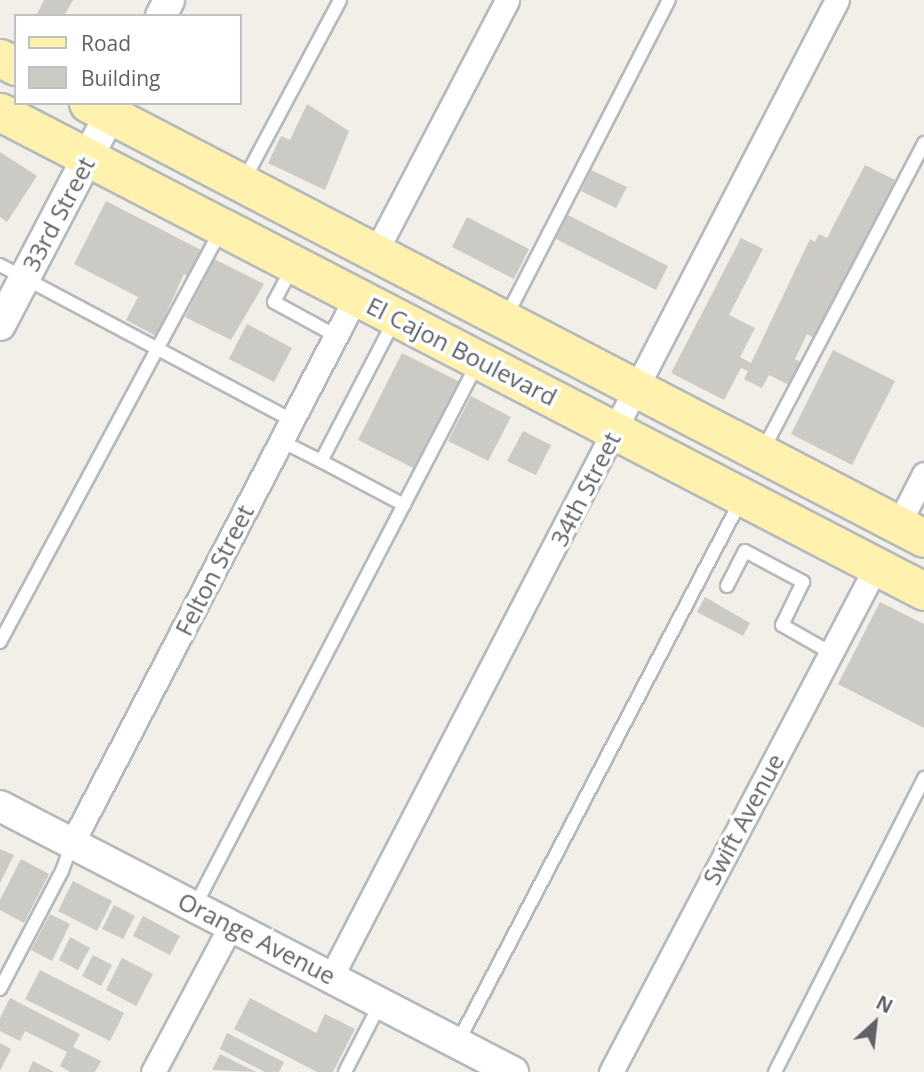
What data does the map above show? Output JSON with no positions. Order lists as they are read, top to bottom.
{
  "streets": {
    "main road": ["El Cajon Boulevard"],
    "street": [
      "33rd Street",
      "34th Street",
      "Felton Street",
      "Swift Avenue",
      "Orange Avenue"
    ]
  },
  "crossings": [
    ["33rd Street", "El Cajon Boulevard"],
    ["El Cajon Boulevard", "34th Street"],
    ["El Cajon Boulevard", "Felton Street"],
    ["El Cajon Boulevard", "Swift Avenue"],
    ["34th Street", "Orange Avenue"],
    ["Felton Street", "Orange Avenue"]
  ],
  "legend": ["Road", "Building"],
  "north": "top right"
}
